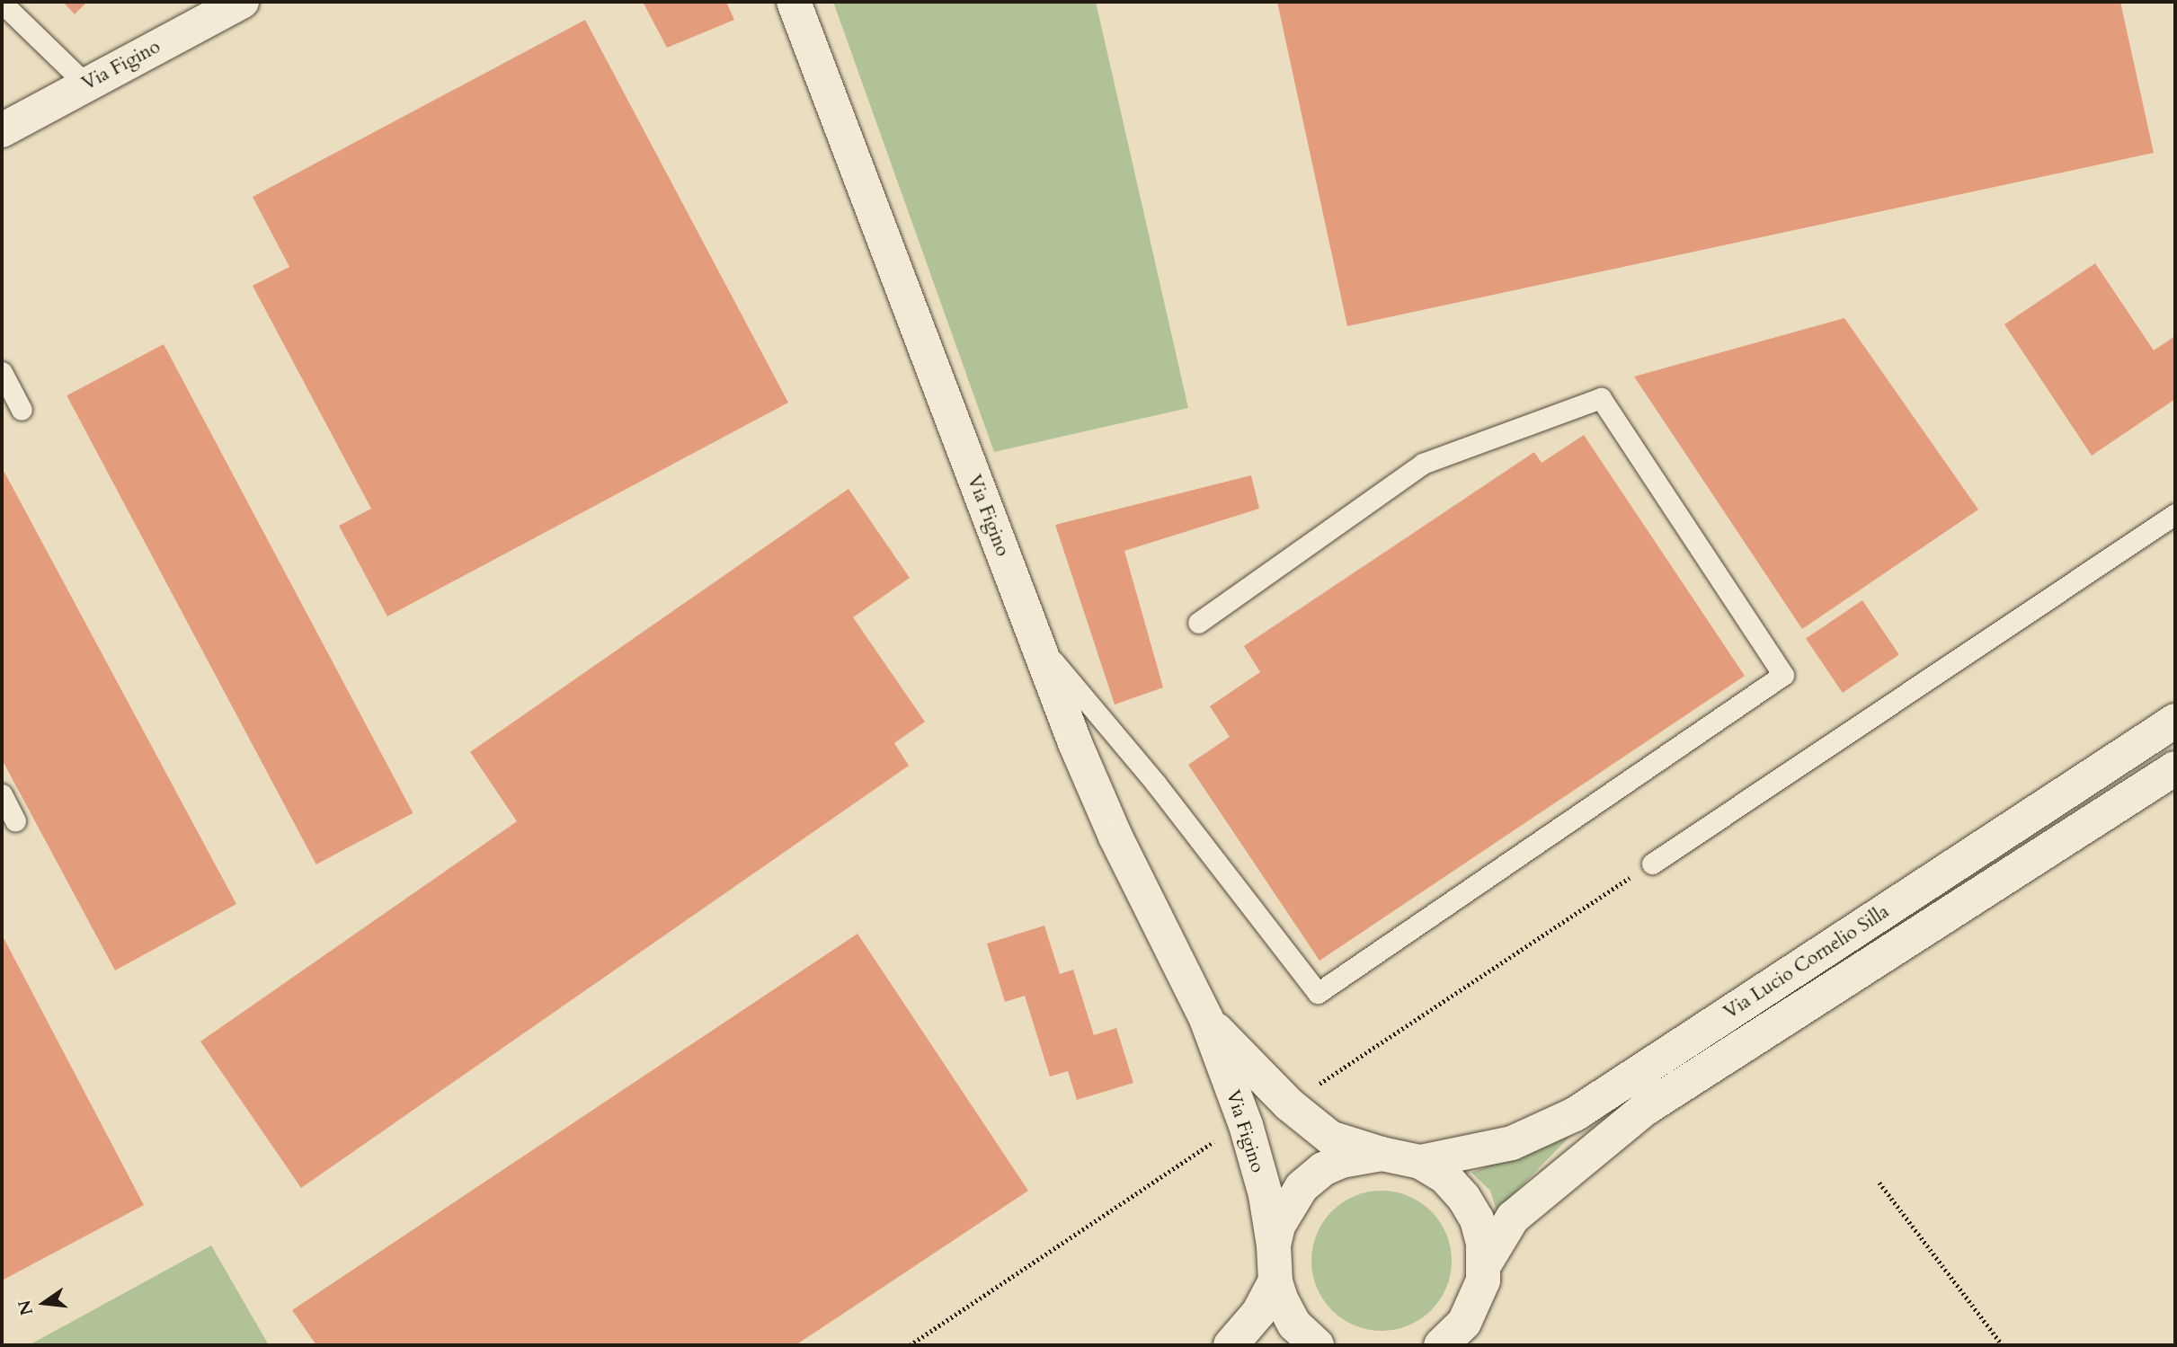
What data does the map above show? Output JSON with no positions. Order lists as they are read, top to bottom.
{
  "streets": {
    "street": ["Via Figino", "Via Lucio Cornelio Silla"]
  },
  "crossings": [
    ["Via Figino", "Via Lucio Cornelio Silla"]
  ],
  "north": "left"
}
